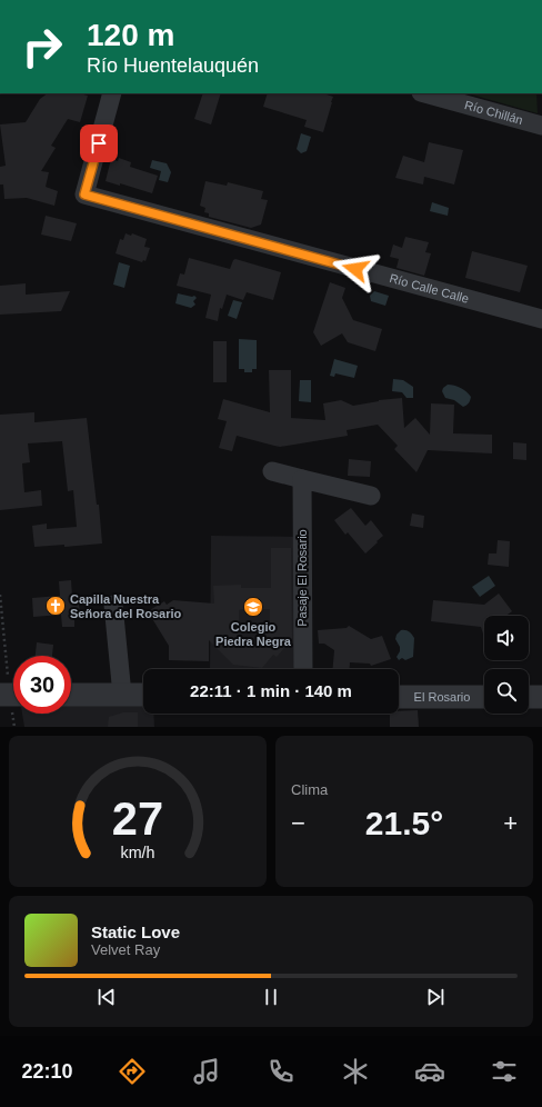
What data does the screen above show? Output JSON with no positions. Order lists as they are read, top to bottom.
{
  "streets": {
    "street": [
      "Río Chillán",
      "Río Calle Calle",
      "Pasaje El Rosario",
      "El Rosario"
    ]
  },
  "places": {
    "church": ["Capilla Nuestra Señora del Rosario"],
    "school or university": ["Colegio Piedra Negra"]
  },
  "page": {
    "turn": ["120 m", "Río Huentelauquén"],
    "limit": "30",
    "trip": "22:11 · 1 min · 140 m",
    "tile": "Clima",
    "heat": ["−", "21.5°", "+"],
    "song": ["Static Love", "Velvet Ray"],
    "tabs": "22:10",
    "gauge": ["27", "km/h"]
  }
}
